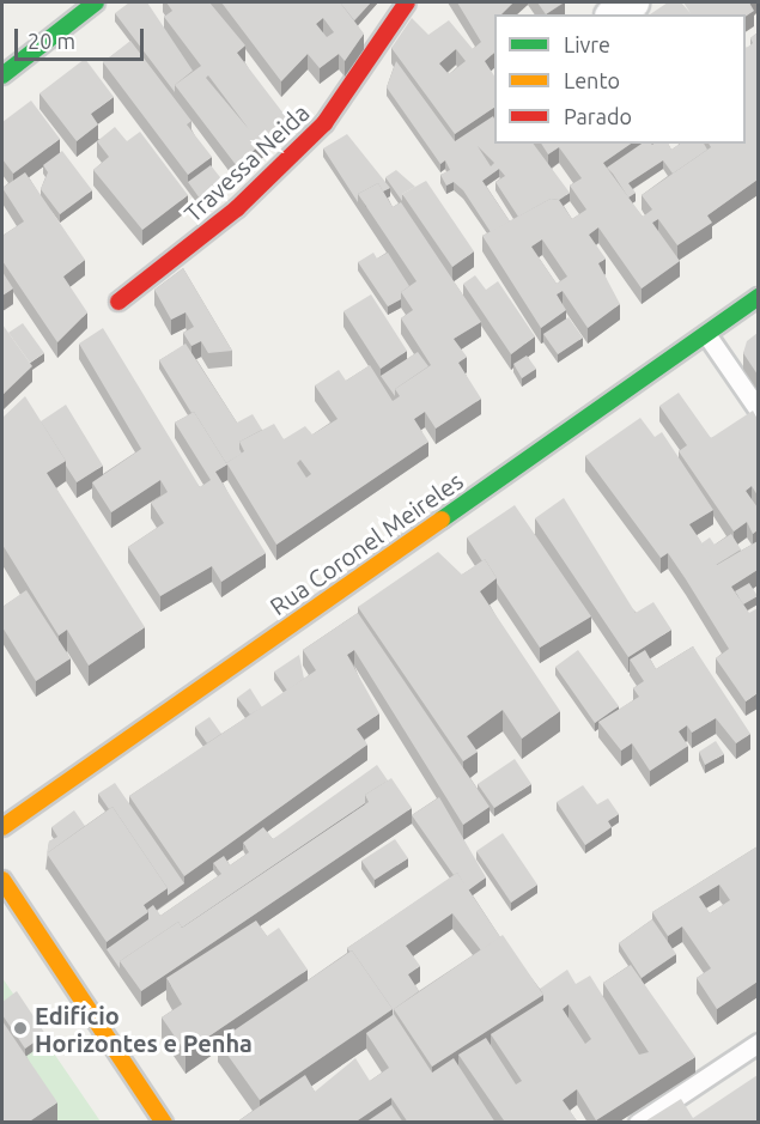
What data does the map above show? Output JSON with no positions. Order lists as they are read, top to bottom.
{
  "streets": {
    "street": ["Travessa Neida", "Rua Coronel Meireles"]
  },
  "places": ["Edifício Horizontes e Penha"],
  "legend": ["Livre", "Lento", "Parado"],
  "scale_bar": "20 m"
}
